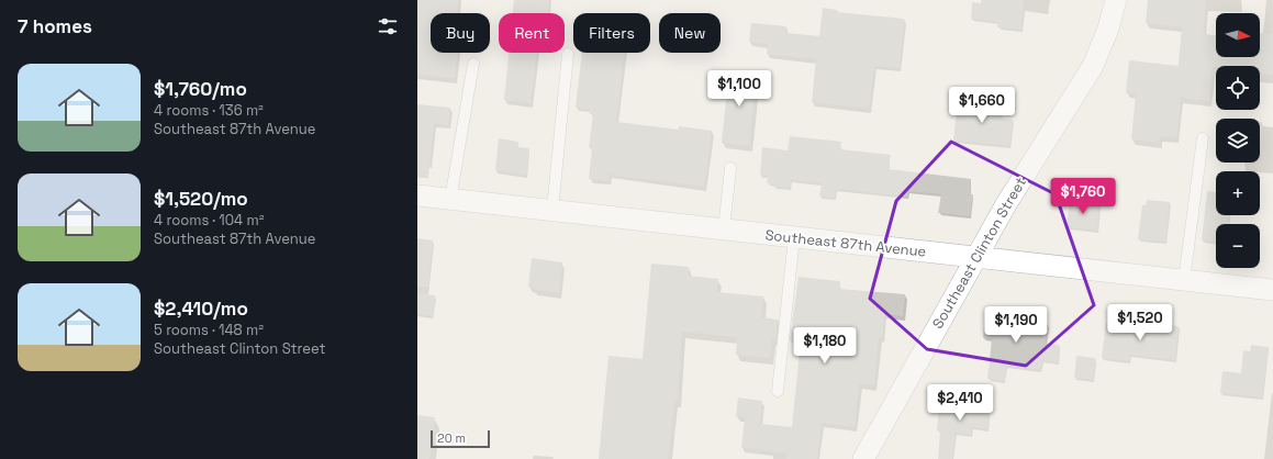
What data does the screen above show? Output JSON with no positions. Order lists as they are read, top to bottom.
{
  "streets": {
    "street": ["Southeast 87th Avenue", "Southeast Clinton Street"]
  },
  "crossings": [
    ["Southeast 87th Avenue", "Southeast Clinton Street"]
  ],
  "scale_bar": "20 m",
  "north": "right",
  "page": {
    "heading": "7 homes",
    "map_buttons": ["+", "−"],
    "chip": [
      "Buy",
      "Rent",
      "Filters",
      "New"
    ],
    "list": [
      {
        "name": "$1,760/mo",
        "note": "4 rooms · 136 m² · Southeast 87th Avenue"
      },
      {
        "name": "$1,520/mo",
        "note": "4 rooms · 104 m² · Southeast 87th Avenue"
      },
      {
        "name": "$2,410/mo",
        "note": "5 rooms · 148 m² · Southeast Clinton Street"
      }
    ],
    "price": [
      "$1,100",
      "$1,660",
      "$1,760",
      "$1,520",
      "$1,190",
      "$1,180",
      "$2,410"
    ],
    "scale": "20 m"
  }
}
